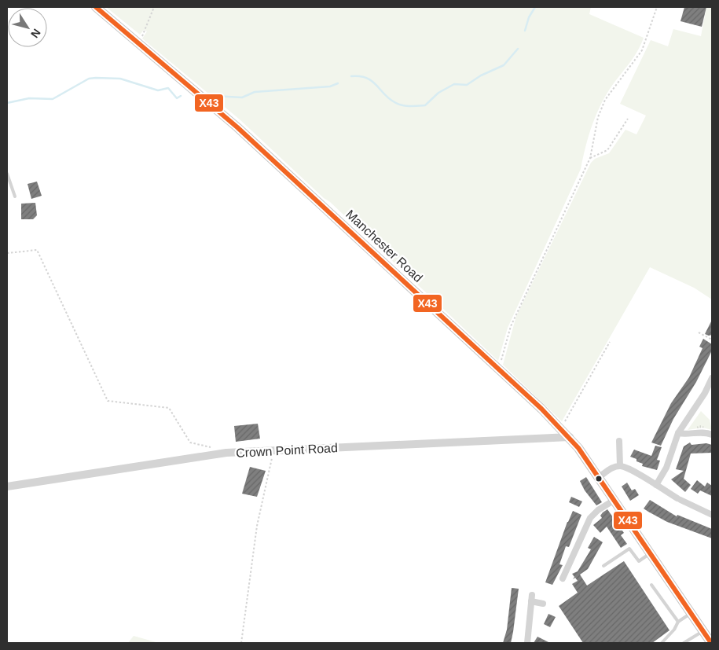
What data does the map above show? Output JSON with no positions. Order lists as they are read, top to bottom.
{
  "streets": {
    "main road": ["Manchester Road"],
    "street": ["Crown Point Road"]
  },
  "crossings": [
    ["Manchester Road", "Crown Point Road"]
  ],
  "lines": ["transit line X43"],
  "north": "bottom right"
}
